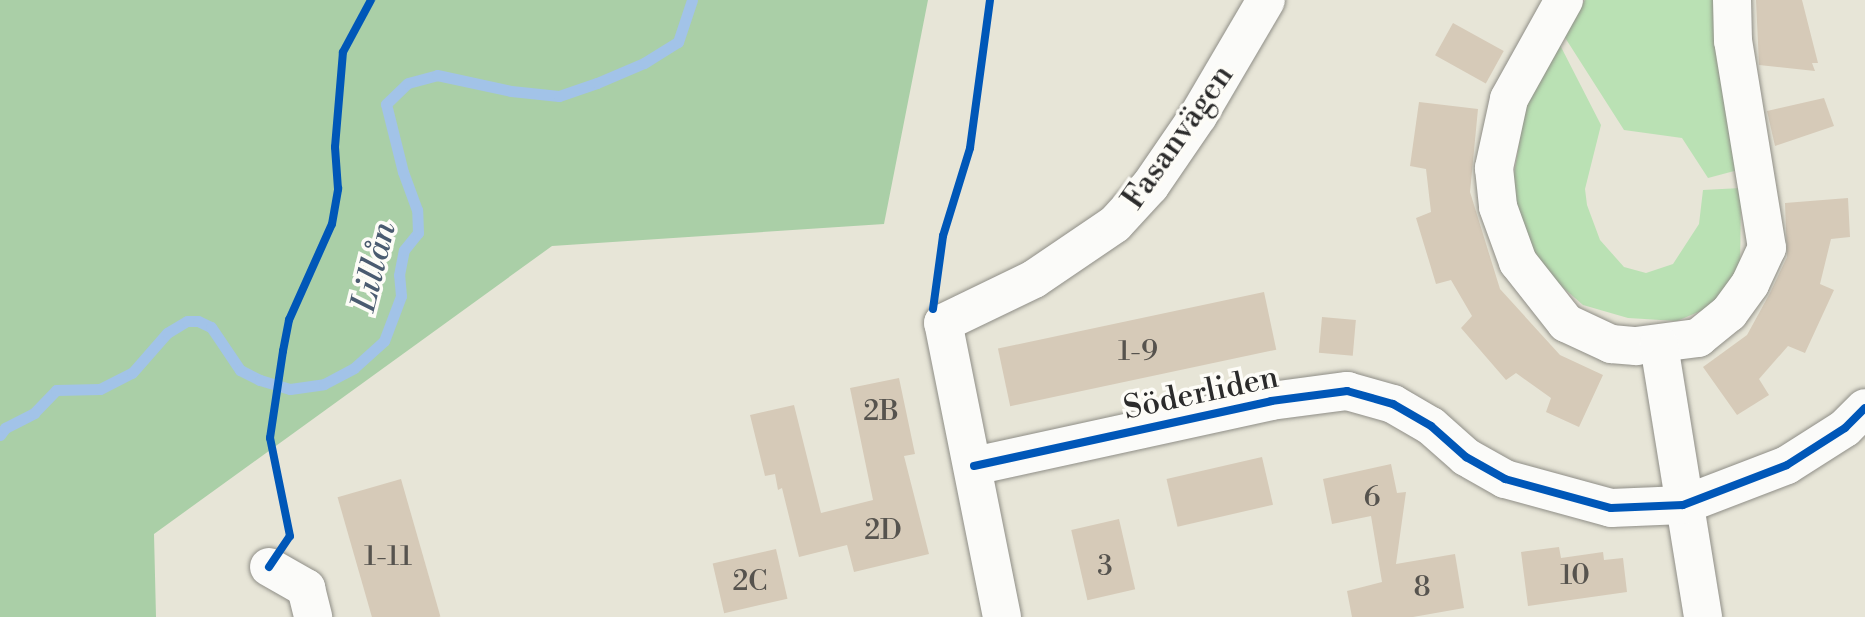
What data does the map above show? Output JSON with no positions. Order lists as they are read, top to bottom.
{
  "streets": {
    "street": ["Fasanvägen", "Söderliden"]
  },
  "crossings": [
    ["Fasanvägen", "Söderliden"]
  ],
  "water": ["Lillån"],
  "house_numbers": [
    "1-9",
    "2B",
    "6",
    "2D",
    "1-11",
    "3",
    "10",
    "2C",
    "8"
  ]
}
